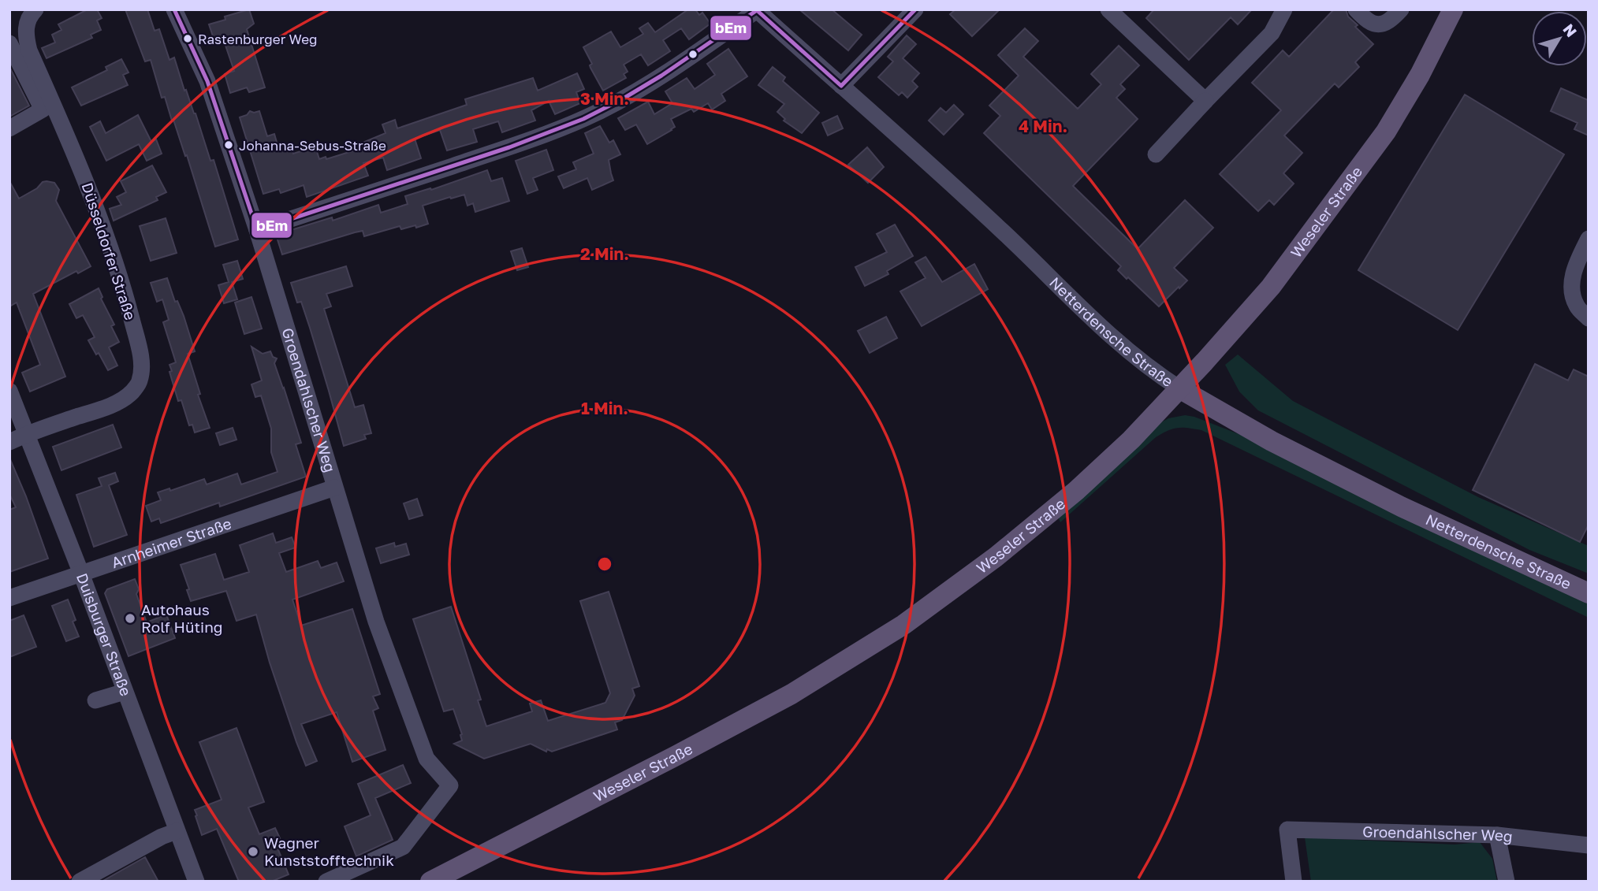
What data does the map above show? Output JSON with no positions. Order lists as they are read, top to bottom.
{
  "streets": {
    "main road": ["Weseler Straße", "Netterdensche Straße"],
    "street": [
      "Düsseldorfer Straße",
      "Groendahlscher Weg",
      "Arnheimer Straße",
      "Duisburger Straße"
    ]
  },
  "crossings": [
    ["Weseler Straße", "Netterdensche Straße"],
    ["Düsseldorfer Straße", "Duisburger Straße"],
    ["Groendahlscher Weg", "Arnheimer Straße"],
    ["Arnheimer Straße", "Duisburger Straße"]
  ],
  "places": [
    "Rastenburger Weg",
    "Johanna-Sebus-Straße",
    "Autohaus Rolf Hüting",
    "Wagner Kunststofftechnik"
  ],
  "lines": ["transit line bEm"],
  "north": "top right",
  "rings": [
    "3 Min.",
    "4 Min.",
    "2 Min.",
    "1 Min."
  ]
}
